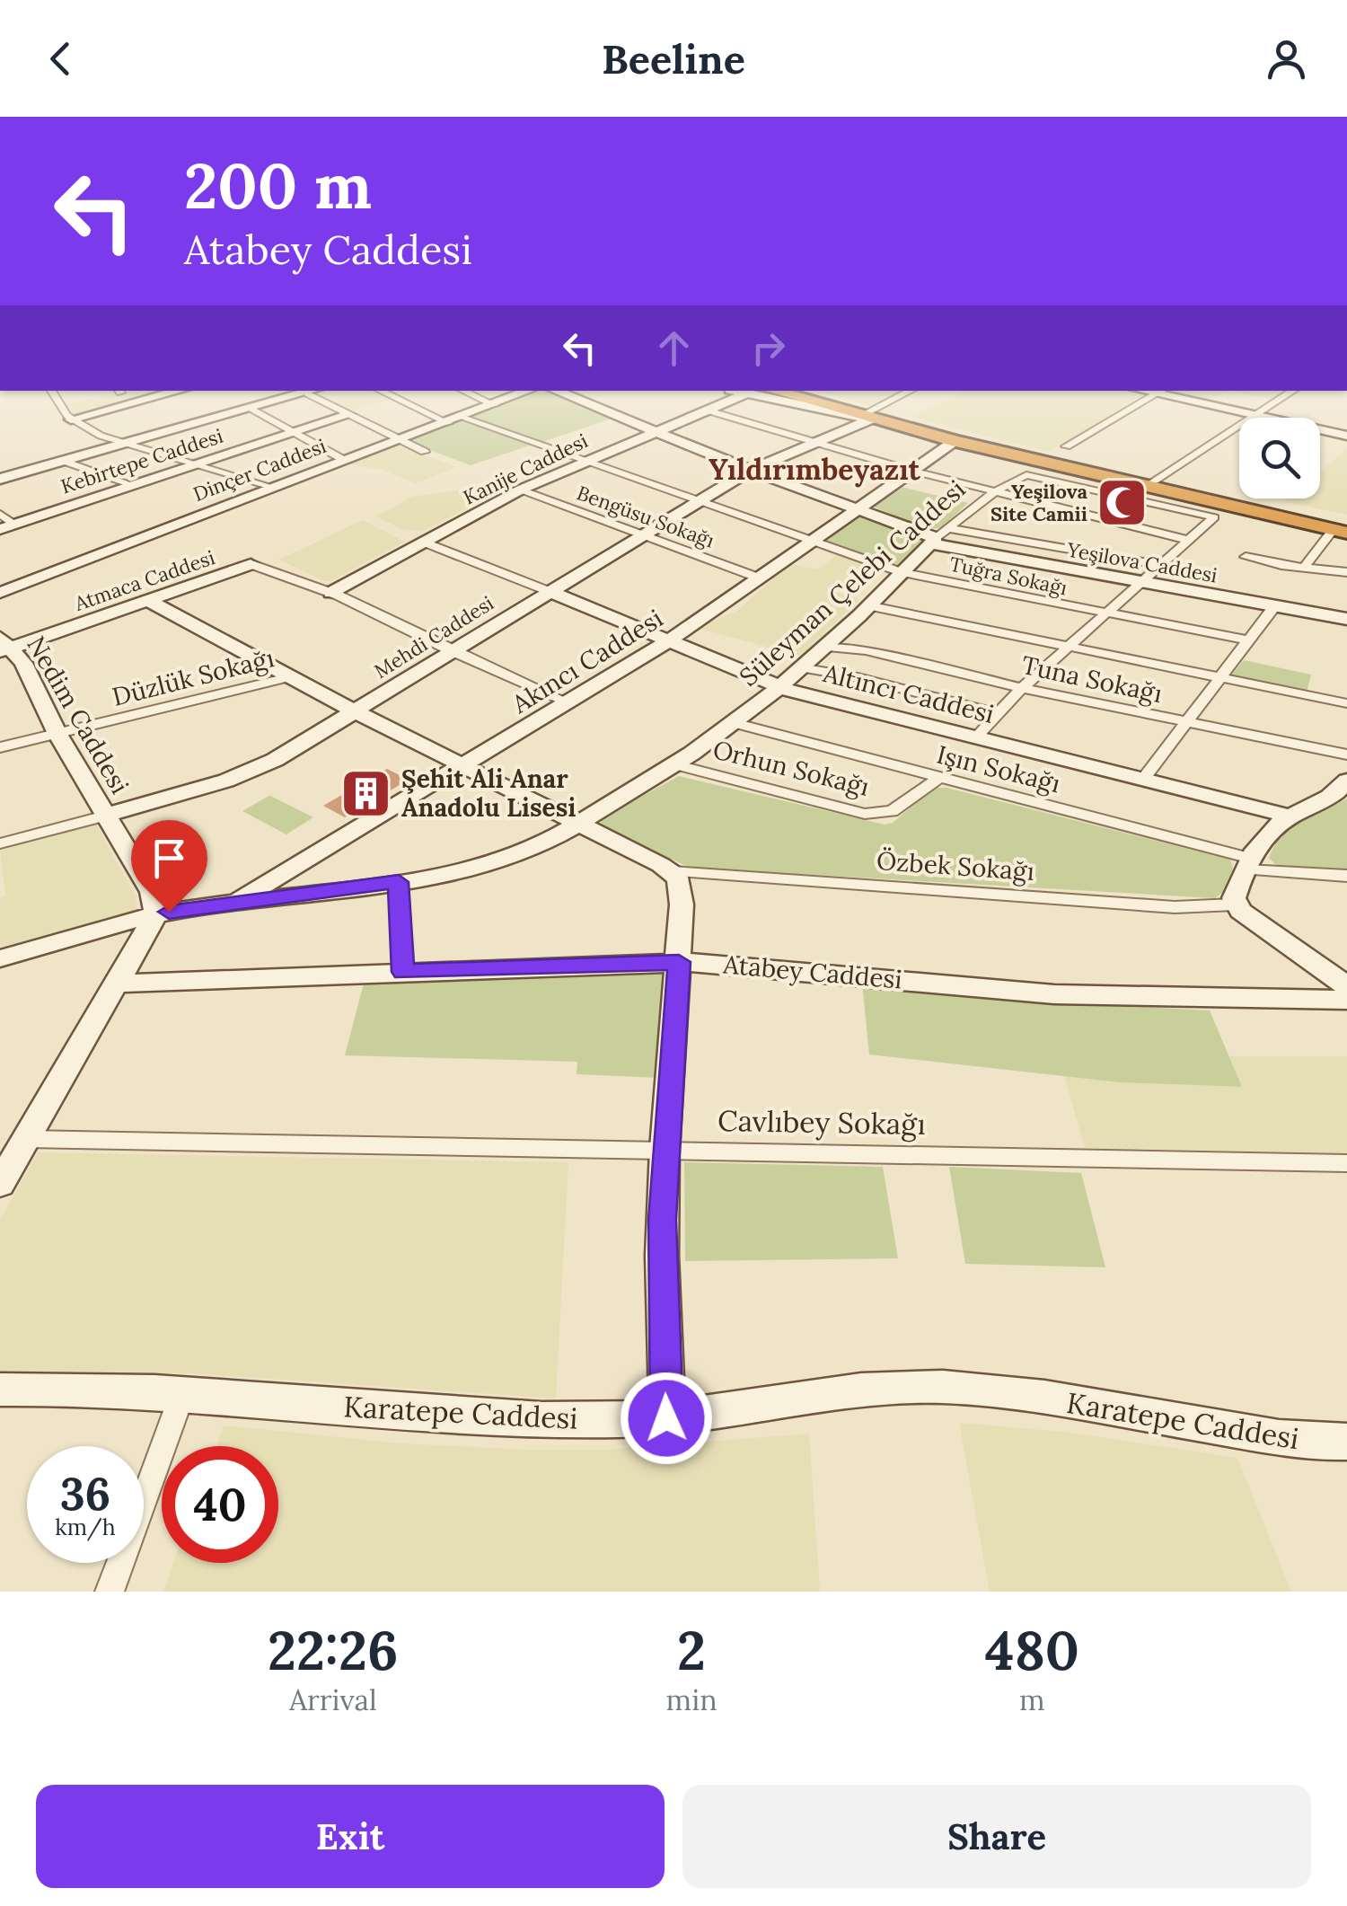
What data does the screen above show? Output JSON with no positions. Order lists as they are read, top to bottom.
{
  "streets": {
    "street": [
      "Kebirtepe Caddesi",
      "Kanije Caddesi",
      "Dinçer Caddesi",
      "Bengüsu Sokağı",
      "Yeşilova Caddesi",
      "Tuğra Sokağı",
      "Atmaca Caddesi",
      "Süleyman Çelebi Caddesi",
      "Mehdi Caddesi",
      "Akıncı Caddesi",
      "Düzlük Sokağı",
      "Tuna Sokağı",
      "Altıncı Caddesi",
      "Nedim Caddesi",
      "Orhun Sokağı",
      "Işın Sokağı",
      "Özbek Sokağı",
      "Atabey Caddesi",
      "Cavlıbey Sokağı",
      "Karatepe Caddesi"
    ]
  },
  "crossings": [
    ["Kanije Caddesi", "Bengüsu Sokağı"],
    ["Kanije Caddesi", "Yeşilova Caddesi"],
    ["Kanije Caddesi", "Tuğra Sokağı"],
    ["Kanije Caddesi", "Altıncı Caddesi"],
    ["Dinçer Caddesi", "Tuğra Sokağı"],
    ["Bengüsu Sokağı", "Mehdi Caddesi"],
    ["Bengüsu Sokağı", "Akıncı Caddesi"],
    ["Yeşilova Caddesi", "Süleyman Çelebi Caddesi"],
    ["Yeşilova Caddesi", "Mehdi Caddesi"],
    ["Yeşilova Caddesi", "Akıncı Caddesi"],
    ["Tuğra Sokağı", "Süleyman Çelebi Caddesi"],
    ["Tuğra Sokağı", "Mehdi Caddesi"],
    ["Tuğra Sokağı", "Akıncı Caddesi"],
    ["Atmaca Caddesi", "Nedim Caddesi"],
    ["Süleyman Çelebi Caddesi", "Akıncı Caddesi"],
    ["Süleyman Çelebi Caddesi", "Tuna Sokağı"],
    ["Süleyman Çelebi Caddesi", "Altıncı Caddesi"],
    ["Süleyman Çelebi Caddesi", "Nedim Caddesi"],
    ["Süleyman Çelebi Caddesi", "Orhun Sokağı"],
    ["Süleyman Çelebi Caddesi", "Işın Sokağı"],
    ["Mehdi Caddesi", "Altıncı Caddesi"],
    ["Mehdi Caddesi", "Nedim Caddesi"],
    ["Akıncı Caddesi", "Altıncı Caddesi"],
    ["Düzlük Sokağı", "Nedim Caddesi"],
    ["Orhun Sokağı", "Işın Sokağı"]
  ],
  "districts": ["Yıldırımbeyazıt"],
  "places": {
    "mosque": ["Yeşilova Site Camii"],
    "building": ["Şehit Ali Anar Anadolu Lisesi"]
  },
  "page": {
    "header": "Beeline",
    "turn": ["200 m", "Atabey Caddesi"],
    "speed": "36 km/h",
    "limit": "40",
    "eta": [
      "22:26",
      "Arrival",
      "2",
      "min",
      "480",
      "m"
    ],
    "buttons": ["Exit", "Share"]
  }
}
